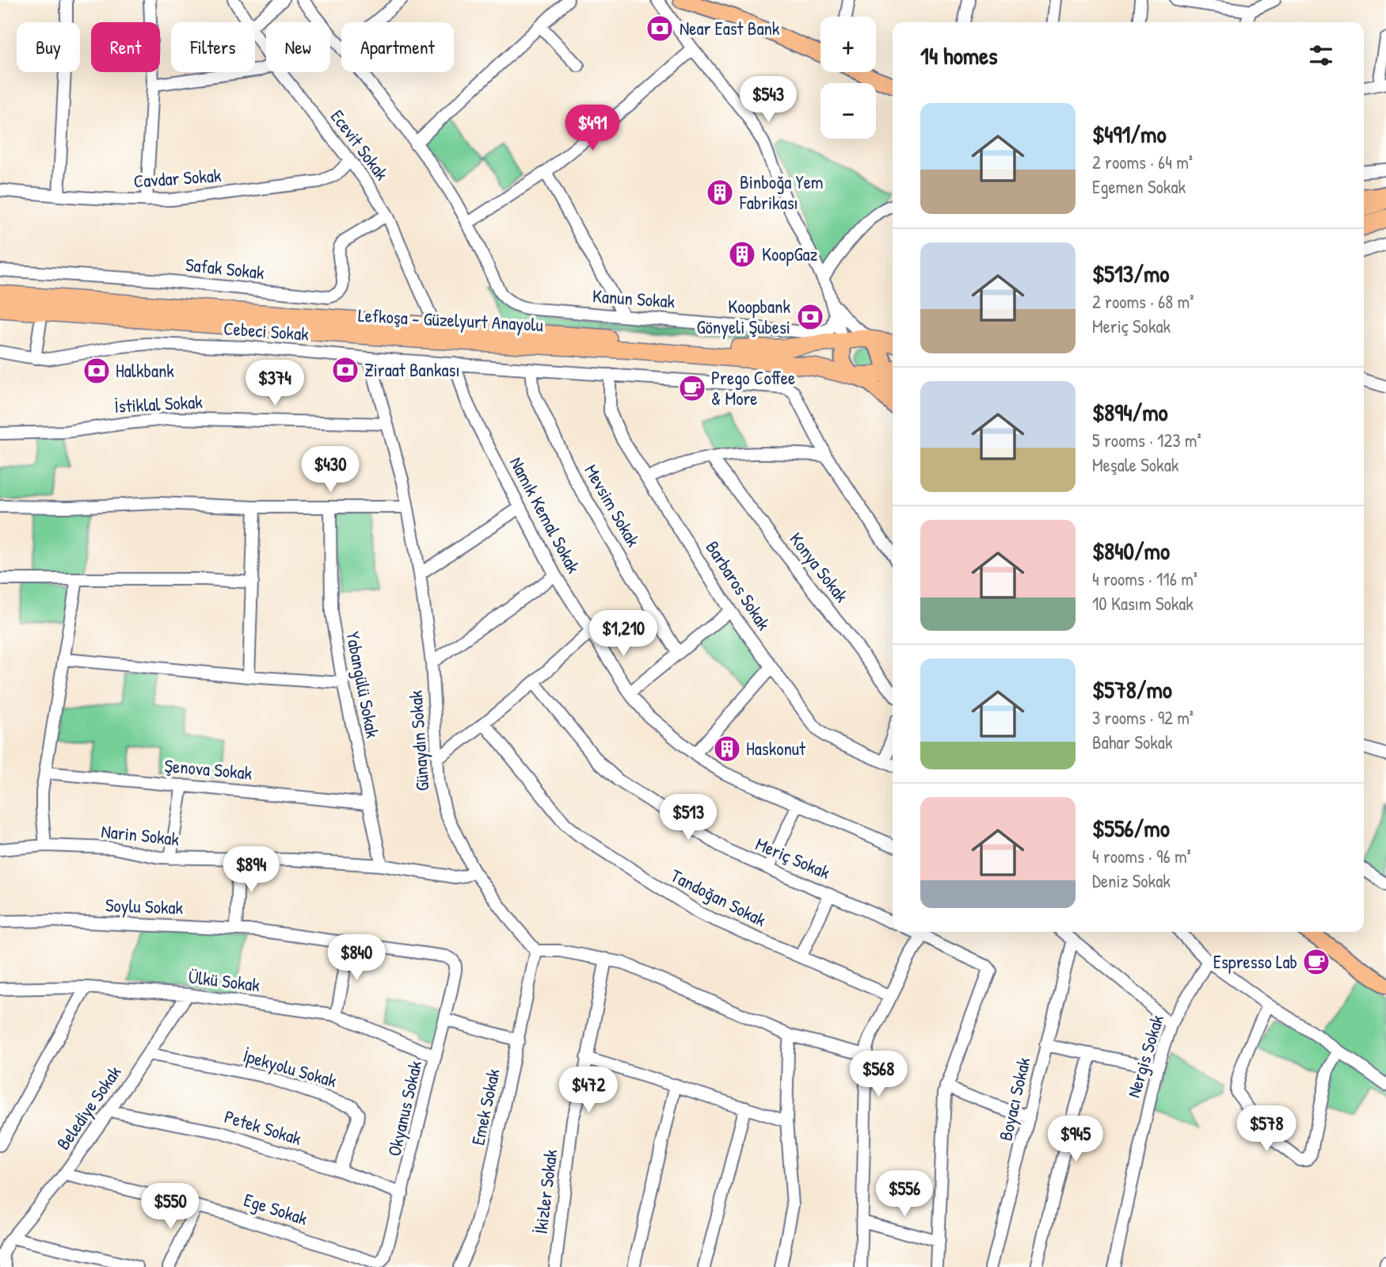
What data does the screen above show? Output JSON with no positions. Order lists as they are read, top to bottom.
{
  "streets": {
    "highway": ["Lefkoşa - Güzelyurt Anayolu"],
    "street": [
      "Ecevit Sokak",
      "Cavdar Sokak",
      "Safak Sokak",
      "Kanun Sokak",
      "Cebeci Sokak",
      "İstiklal Sokak",
      "Mevsim Sokak",
      "Namık Kemal Sokak",
      "Konya Sokak",
      "Barbaros Sokak",
      "Yabangülü Sokak",
      "Günaydın Sokak",
      "Şenova Sokak",
      "Narin Sokak",
      "Meriç Sokak",
      "Tandoğan Sokak",
      "Soylu Sokak",
      "Ülkü Sokak",
      "Nergis Sokak",
      "İpekyolu Sokak",
      "Boyacı Sokak",
      "Emek Sokak",
      "Belediye Sokak",
      "Okyanus Sokak",
      "Petek Sokak",
      "İkizler Sokak",
      "Ege Sokak"
    ]
  },
  "crossings": [
    ["Ecevit Sokak", "Cavdar Sokak"],
    ["Ecevit Sokak", "Safak Sokak"],
    ["Ecevit Sokak", "Lefkoşa - Güzelyurt Anayolu"],
    ["Cebeci Sokak", "Mevsim Sokak"],
    ["Cebeci Sokak", "Namık Kemal Sokak"],
    ["Cebeci Sokak", "Barbaros Sokak"],
    ["Cebeci Sokak", "Günaydın Sokak"],
    ["İstiklal Sokak", "Günaydın Sokak"],
    ["Yabangülü Sokak", "Şenova Sokak"],
    ["Yabangülü Sokak", "Narin Sokak"],
    ["Günaydın Sokak", "Narin Sokak"],
    ["Günaydın Sokak", "Emek Sokak"],
    ["Soylu Sokak", "Okyanus Sokak"],
    ["Ülkü Sokak", "Belediye Sokak"],
    ["Ülkü Sokak", "Okyanus Sokak"],
    ["İpekyolu Sokak", "Belediye Sokak"],
    ["İpekyolu Sokak", "Petek Sokak"],
    ["Belediye Sokak", "Petek Sokak"],
    ["Belediye Sokak", "Ege Sokak"],
    ["Okyanus Sokak", "Petek Sokak"],
    ["Okyanus Sokak", "Ege Sokak"]
  ],
  "places": {
    "bank": [
      "Near East Bank",
      "Koopbank Gönyeli Şubesi",
      "Ziraat Bankası",
      "Halkbank"
    ],
    "building": ["Binboğa Yem Fabrikası", "KoopGaz", "Haskonut"],
    "cafe": ["Prego Coffee & More", "Espresso Lab"]
  },
  "page": {
    "map_buttons": ["+", "−"],
    "chip": [
      "Buy",
      "Rent",
      "Filters",
      "New",
      "Apartment"
    ],
    "heading": "14 homes",
    "price": [
      "$543",
      "$491",
      "$374",
      "$430",
      "$1,210",
      "$513",
      "$894",
      "$840",
      "$568",
      "$472",
      "$578",
      "$945",
      "$556",
      "$550"
    ],
    "list": [
      {
        "name": "$491/mo",
        "note": "2 rooms · 64 m² · Egemen Sokak"
      },
      {
        "name": "$513/mo",
        "note": "2 rooms · 68 m² · Meriç Sokak"
      },
      {
        "name": "$894/mo",
        "note": "5 rooms · 123 m² · Meşale Sokak"
      },
      {
        "name": "$840/mo",
        "note": "4 rooms · 116 m² · 10 Kasım Sokak"
      },
      {
        "name": "$578/mo",
        "note": "3 rooms · 92 m² · Bahar Sokak"
      },
      {
        "name": "$556/mo",
        "note": "4 rooms · 96 m² · Deniz Sokak"
      }
    ]
  }
}
